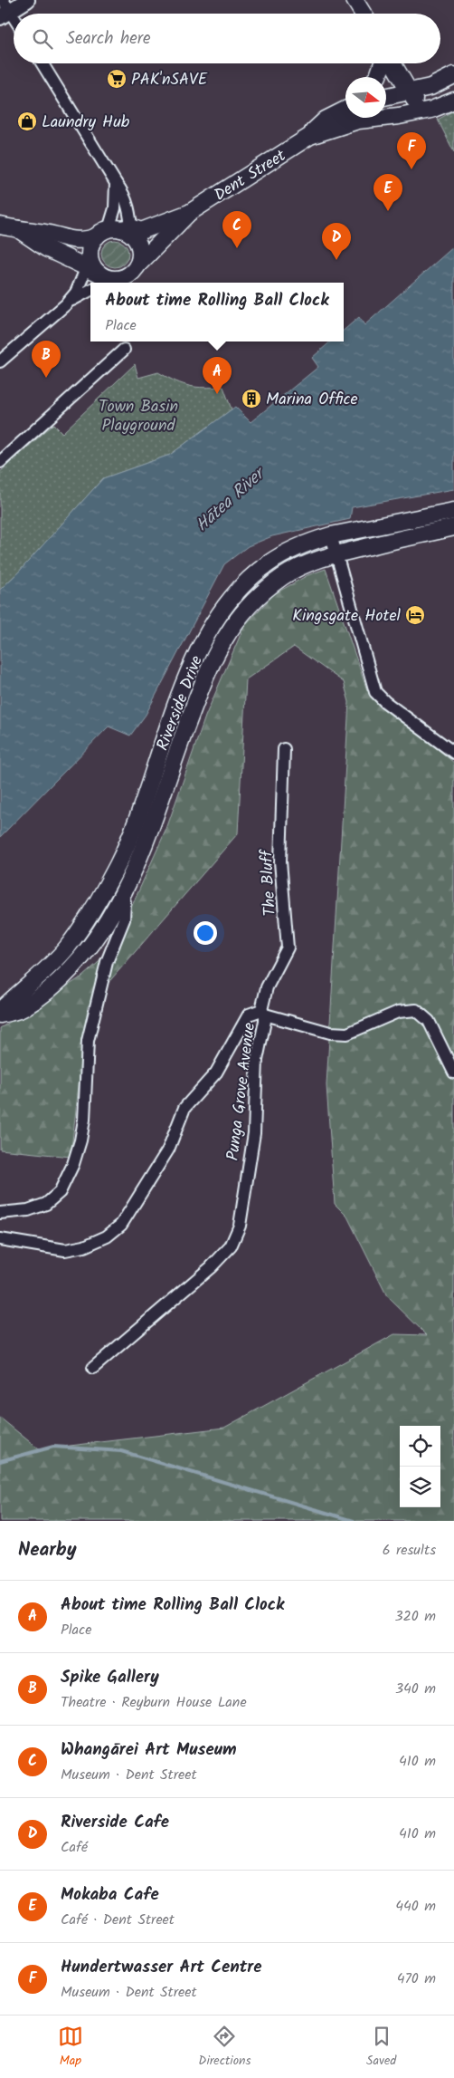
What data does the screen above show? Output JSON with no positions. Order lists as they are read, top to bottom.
{
  "streets": {
    "main road": ["Dent Street", "Riverside Drive"],
    "street": ["The Bluff", "Punga Grove Avenue"]
  },
  "crossings": [
    ["The Bluff", "Punga Grove Avenue"]
  ],
  "water": ["Hātea River"],
  "parks": ["Town Basin Playground"],
  "places": {
    "supermarket": ["PAK'nSAVE"],
    "shop": ["Laundry Hub"],
    "building": ["Marina Office"],
    "hotel": ["Kingsgate Hotel"]
  },
  "north": "right",
  "page": {
    "search": "Search here",
    "pins": [
      "F",
      "E",
      "C",
      "D",
      "B",
      "A"
    ],
    "popup": ["About time Rolling Ball Clock", "Place"],
    "heading": ["Nearby", "6 results"],
    "list": [
      {
        "mark": "A",
        "name": "About time Rolling Ball Clock",
        "note": "Place",
        "value": "320 m"
      },
      {
        "mark": "B",
        "name": "Spike Gallery",
        "note": "Theatre · Reyburn House Lane",
        "value": "340 m"
      },
      {
        "mark": "C",
        "name": "Whangārei Art Museum",
        "note": "Museum · Dent Street",
        "value": "410 m"
      },
      {
        "mark": "D",
        "name": "Riverside Cafe",
        "note": "Café",
        "value": "410 m"
      },
      {
        "mark": "E",
        "name": "Mokaba Cafe",
        "note": "Café · Dent Street",
        "value": "440 m"
      },
      {
        "mark": "F",
        "name": "Hundertwasser Art Centre",
        "note": "Museum · Dent Street",
        "value": "470 m"
      }
    ],
    "nav": ["Map", "Directions", "Saved"]
  }
}
